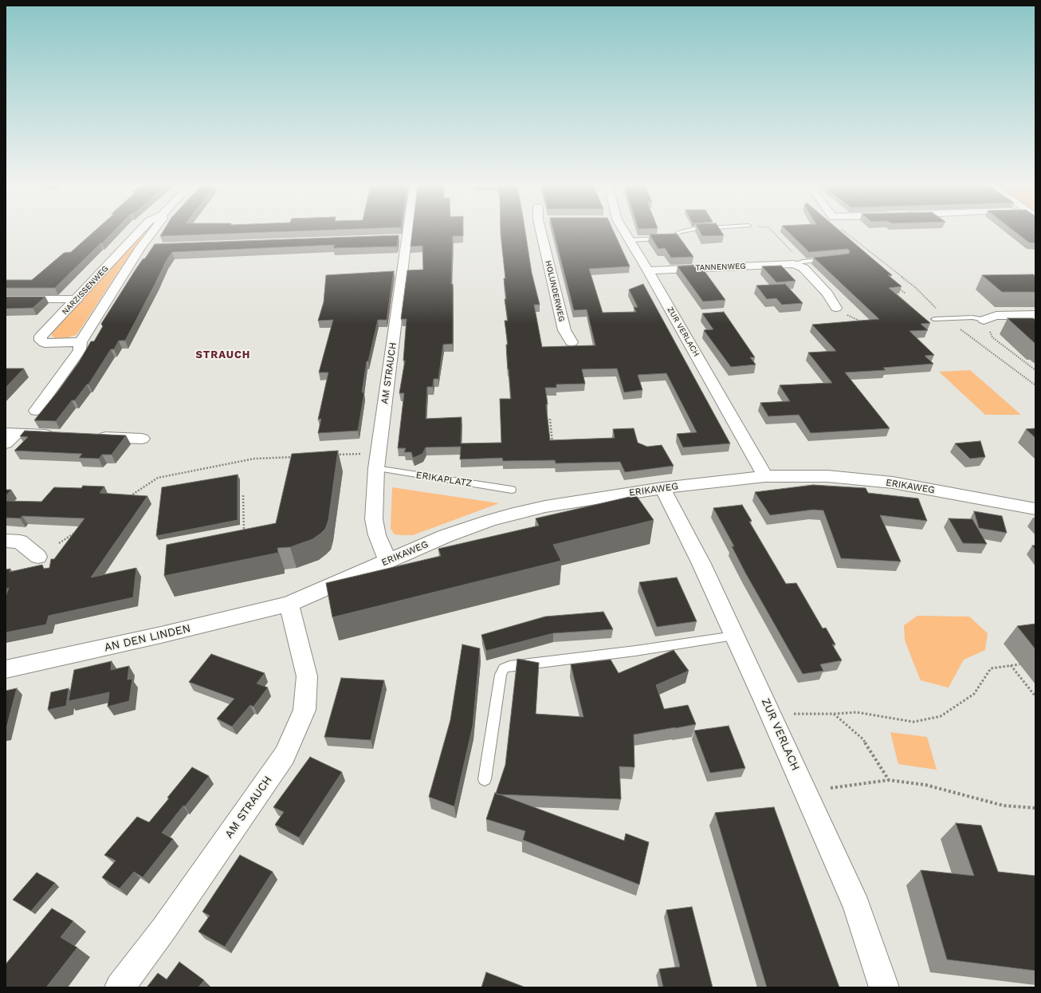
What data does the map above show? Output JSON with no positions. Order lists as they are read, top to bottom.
{
  "streets": {
    "street": [
      "TANNENWEG",
      "NARZISSENWEG",
      "HOLUNDERWEG",
      "ZUR VERLACH",
      "AM STRAUCH",
      "ERIKAWEG",
      "AN DEN LINDEN"
    ],
    "lane": ["ERIKAPLATZ"]
  },
  "crossings": [
    ["TANNENWEG", "ZUR VERLACH"],
    ["ZUR VERLACH", "ERIKAWEG"],
    ["AM STRAUCH", "ERIKAPLATZ"],
    ["AM STRAUCH", "ERIKAWEG"],
    ["AM STRAUCH", "AN DEN LINDEN"],
    ["ERIKAWEG", "AN DEN LINDEN"]
  ],
  "districts": ["STRAUCH"]
}
